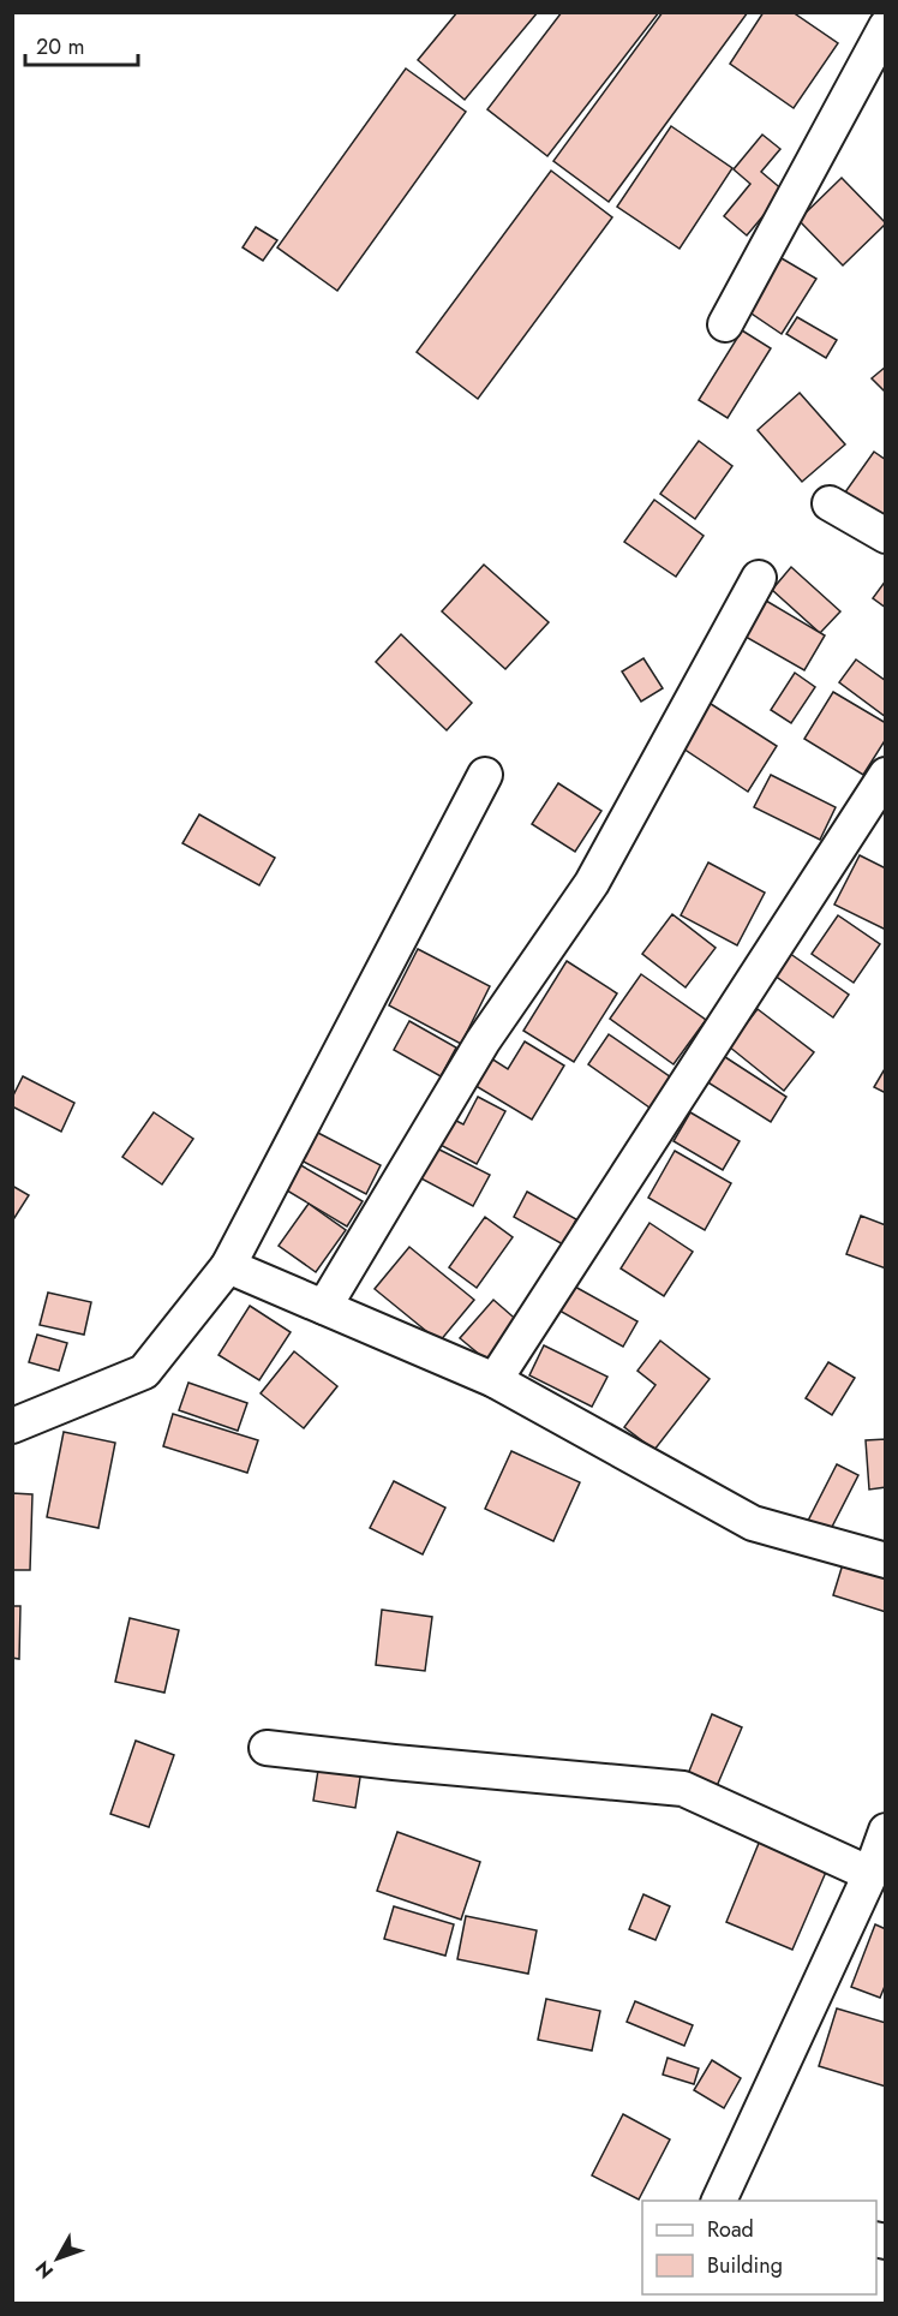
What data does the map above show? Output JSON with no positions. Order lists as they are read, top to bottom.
{
  "legend": ["Road", "Building"],
  "scale_bar": "20 m",
  "north": "bottom left"
}
